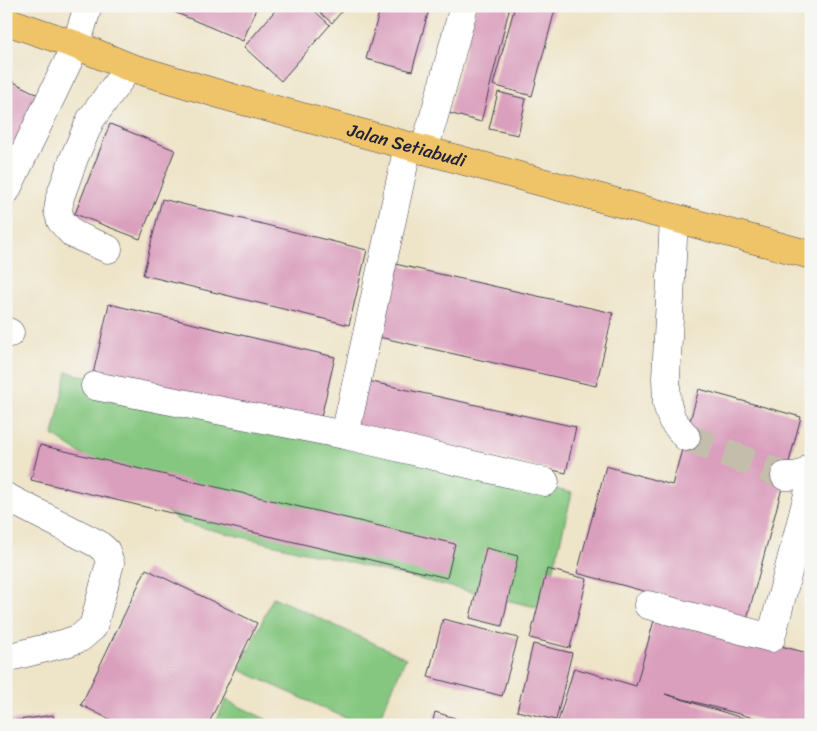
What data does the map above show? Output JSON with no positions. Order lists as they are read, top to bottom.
{
  "streets": {
    "main road": ["Jalan Setiabudi"]
  }
}
